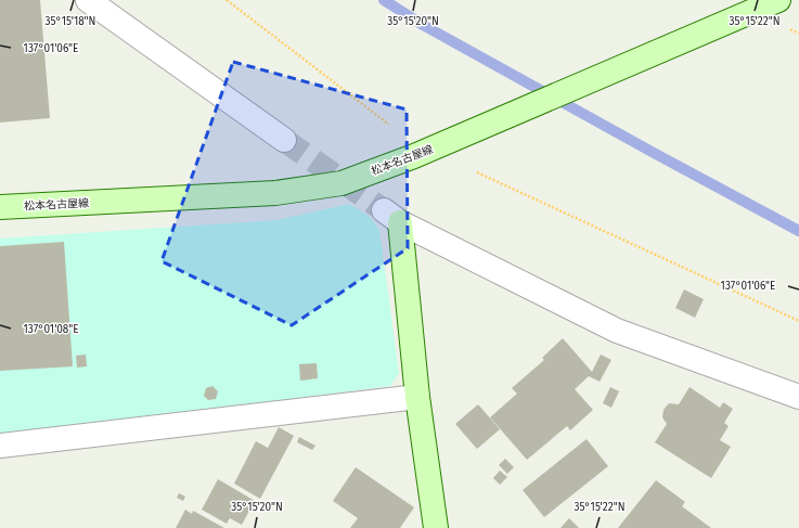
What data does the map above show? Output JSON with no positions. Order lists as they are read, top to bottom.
{
  "streets": {
    "main road": ["松本名古屋線"]
  },
  "coordinates": [
    "35°15'18\"N",
    "35°15'20\"N",
    "35°15'22\"N",
    "137°01'06\"E",
    "137°01'08\"E"
  ]
}
